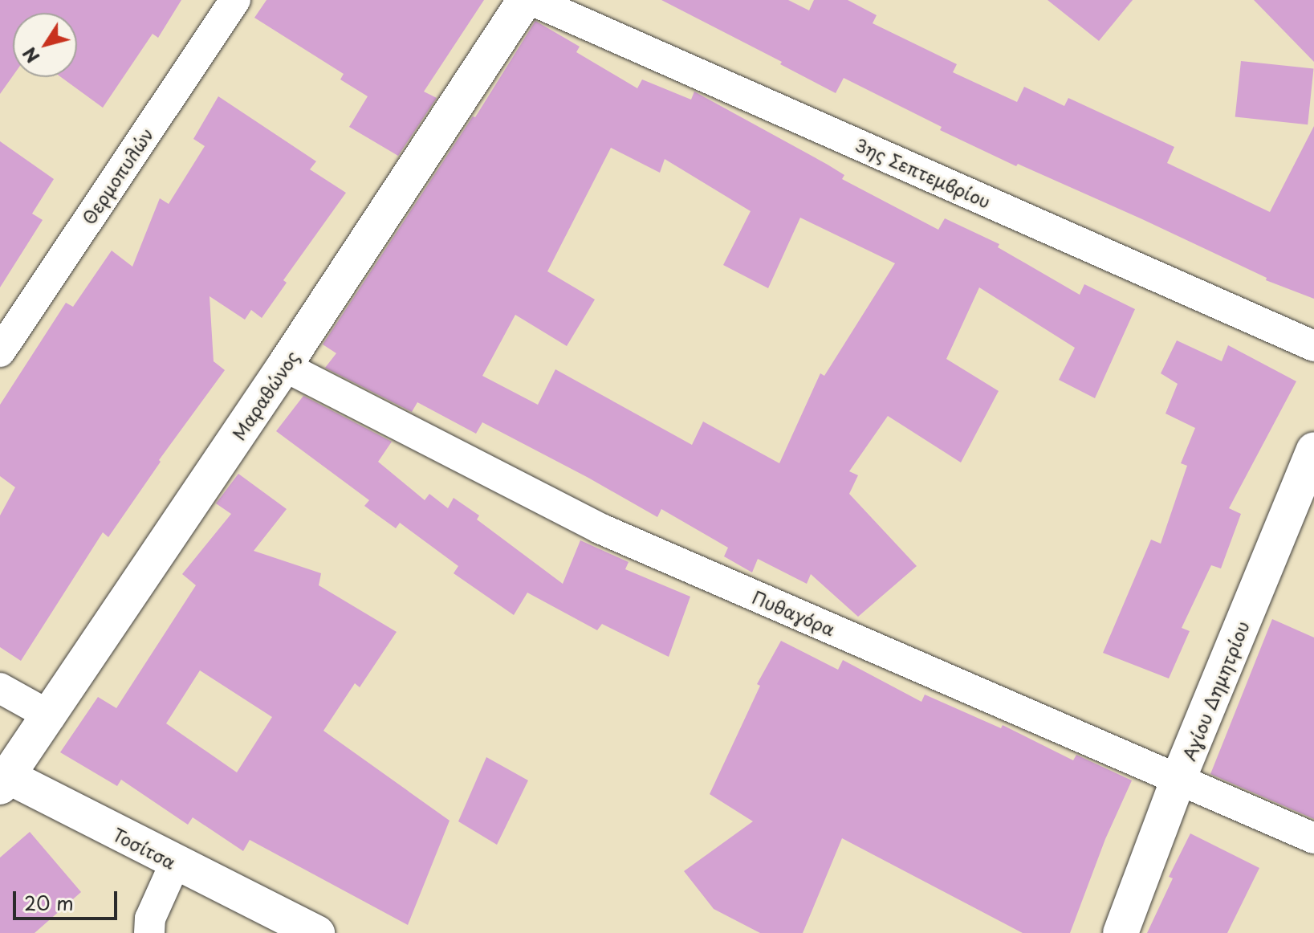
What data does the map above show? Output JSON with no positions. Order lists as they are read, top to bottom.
{
  "streets": {
    "street": [
      "3ης Σεπτεμβρίου",
      "Θερμοπυλών",
      "Μαραθώνος",
      "Πυθαγόρα",
      "Αγίου Δημητρίου",
      "Τοσίτσα"
    ]
  },
  "crossings": [
    ["Μαραθώνος", "Πυθαγόρα"],
    ["Μαραθώνος", "Τοσίτσα"],
    ["Πυθαγόρα", "Αγίου Δημητρίου"]
  ],
  "scale_bar": "20 m",
  "north": "bottom left"
}
